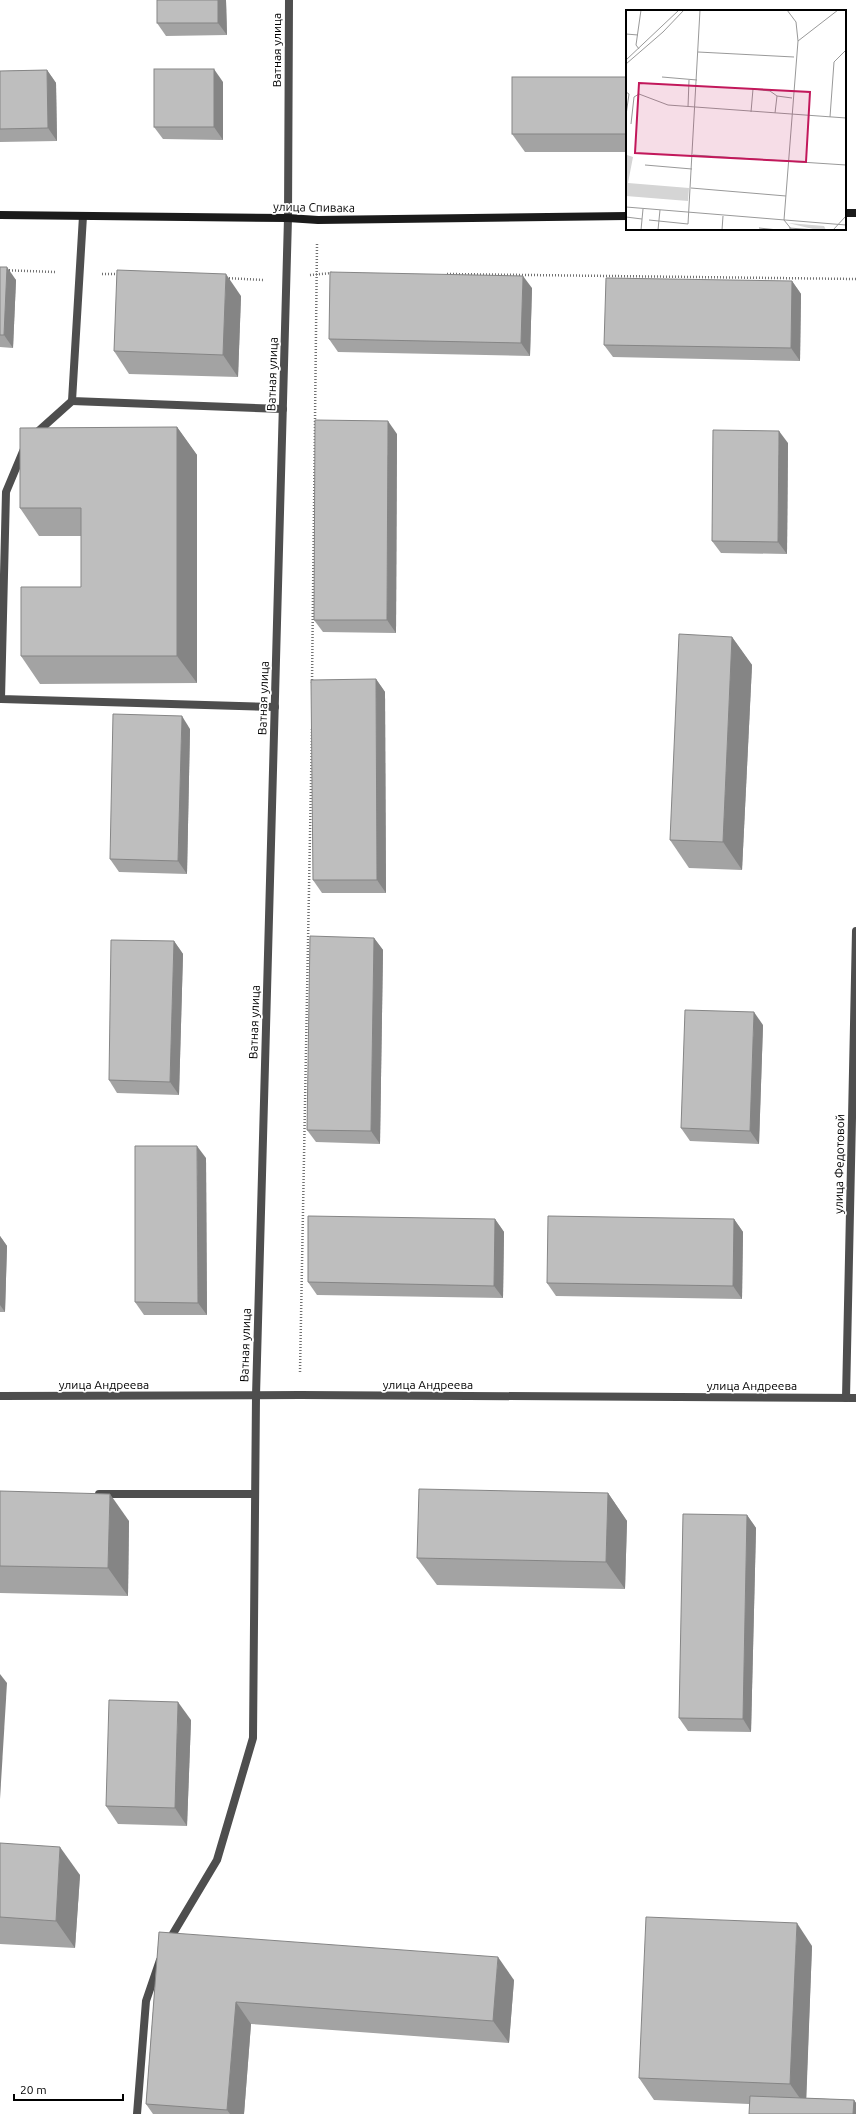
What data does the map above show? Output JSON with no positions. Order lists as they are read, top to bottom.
{
  "streets": {
    "street": [
      "Ватная улица",
      "улица Спивака",
      "улица Федотовой",
      "улица Андреева"
    ]
  },
  "crossings": [
    ["Ватная улица", "улица Спивака"],
    ["Ватная улица", "улица Андреева"],
    ["улица Федотовой", "улица Андреева"]
  ],
  "scale_bar": "20 m"
}
